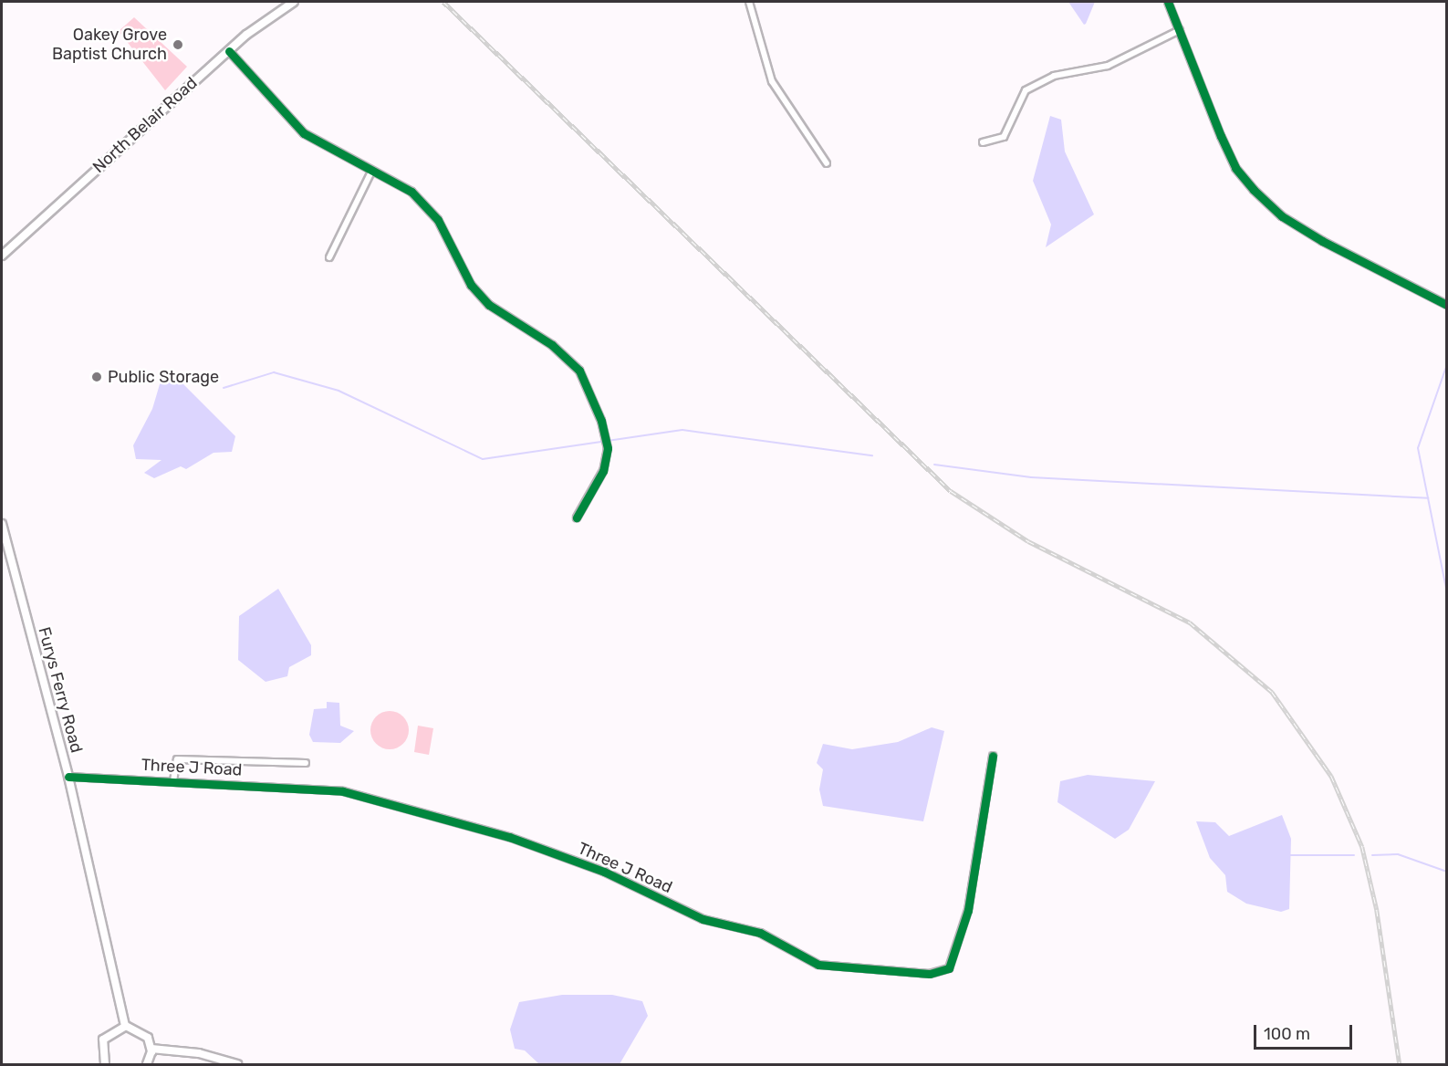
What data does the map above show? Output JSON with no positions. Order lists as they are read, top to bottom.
{
  "streets": {
    "main road": ["North Belair Road", "Furys Ferry Road"],
    "street": ["Three J Road"]
  },
  "crossings": [
    ["Furys Ferry Road", "Three J Road"]
  ],
  "places": ["Oakey Grove Baptist Church", "Public Storage"],
  "scale_bar": "100 m"
}
